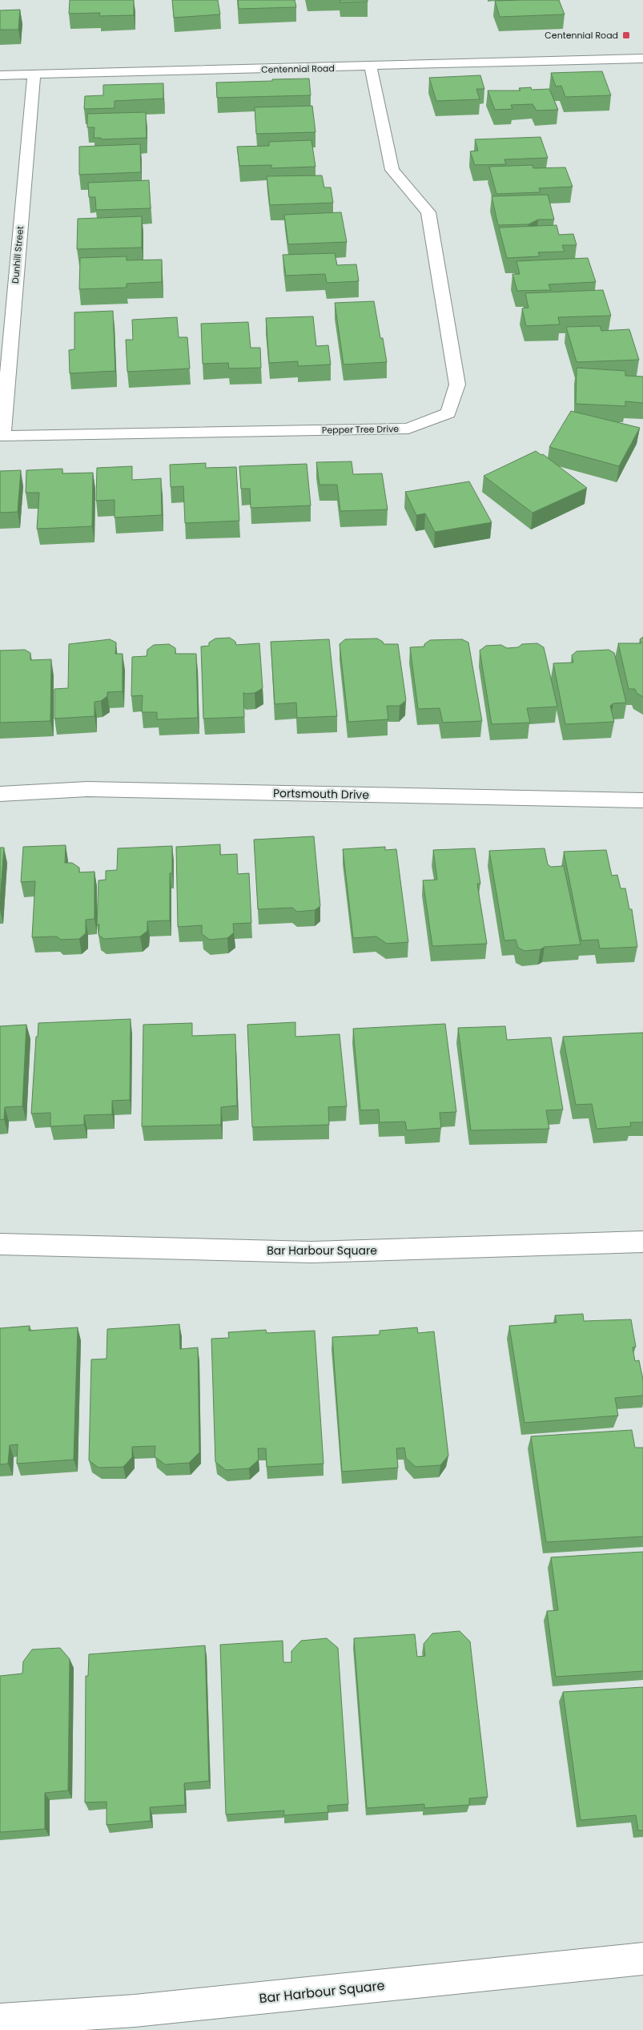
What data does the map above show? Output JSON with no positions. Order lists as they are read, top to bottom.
{
  "streets": {
    "street": [
      "Centennial Road",
      "Dunhill Street",
      "Pepper Tree Drive",
      "Portsmouth Drive",
      "Bar Harbour Square"
    ]
  },
  "crossings": [
    ["Centennial Road", "Dunhill Street"],
    ["Centennial Road", "Pepper Tree Drive"],
    ["Dunhill Street", "Pepper Tree Drive"]
  ],
  "places": {
    "transit": ["Centennial Road"]
  }
}
